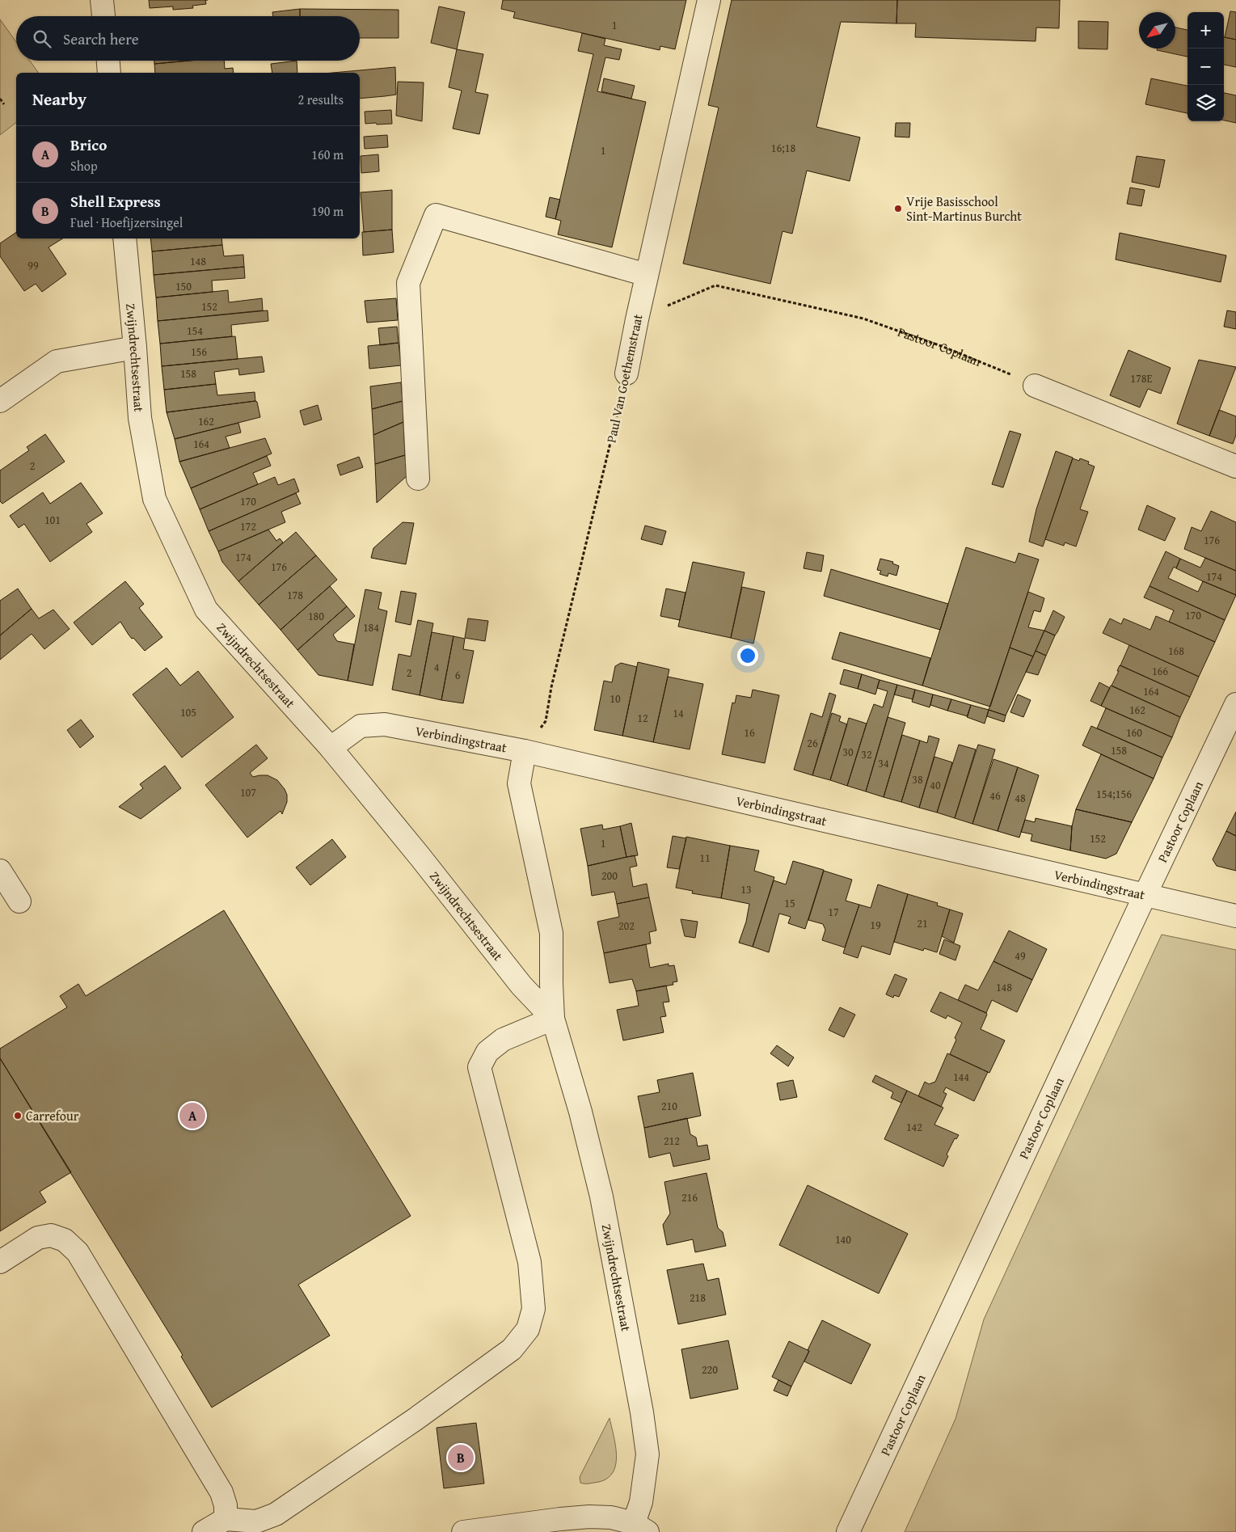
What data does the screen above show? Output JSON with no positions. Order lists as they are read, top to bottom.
{
  "streets": {
    "street": [
      "Pastoor Coplaan",
      "Zwijndrechtsestraat",
      "Paul Van Goethemstraat",
      "Verbindingstraat"
    ]
  },
  "crossings": [
    ["Pastoor Coplaan", "Paul Van Goethemstraat"],
    ["Pastoor Coplaan", "Verbindingstraat"],
    ["Zwijndrechtsestraat", "Paul Van Goethemstraat"],
    ["Zwijndrechtsestraat", "Verbindingstraat"],
    ["Paul Van Goethemstraat", "Verbindingstraat"]
  ],
  "places": ["Vrije Basisschool Sint-Martinus Burcht", "Carrefour"],
  "house_numbers": [
    "1",
    "16;18",
    "1",
    "148",
    "99",
    "150",
    "152",
    "154",
    "156",
    "158",
    "178E",
    "162",
    "164",
    "2",
    "170",
    "101",
    "172",
    "176",
    "174",
    "176",
    "174",
    "178",
    "170",
    "180",
    "184",
    "168",
    "4",
    "166",
    "2",
    "6",
    "164",
    "10",
    "162",
    "105",
    "14",
    "12",
    "16",
    "160",
    "26",
    "158",
    "30",
    "32",
    "34",
    "38",
    "40",
    "107",
    "154;156",
    "46",
    "48",
    "152",
    "1",
    "11",
    "200",
    "13",
    "15",
    "17",
    "21",
    "19",
    "202",
    "49",
    "148",
    "144",
    "210",
    "142",
    "212",
    "216",
    "140",
    "218",
    "220"
  ],
  "north": "bottom left",
  "page": {
    "map_buttons": ["+", "−"],
    "search": "Search here",
    "heading": ["Nearby", "2 results"],
    "list": [
      {
        "mark": "A",
        "name": "Brico",
        "note": "Shop",
        "value": "160 m"
      },
      {
        "mark": "B",
        "name": "Shell Express",
        "note": "Fuel · Hoefijzersingel",
        "value": "190 m"
      }
    ],
    "pins": ["A", "B"]
  }
}
